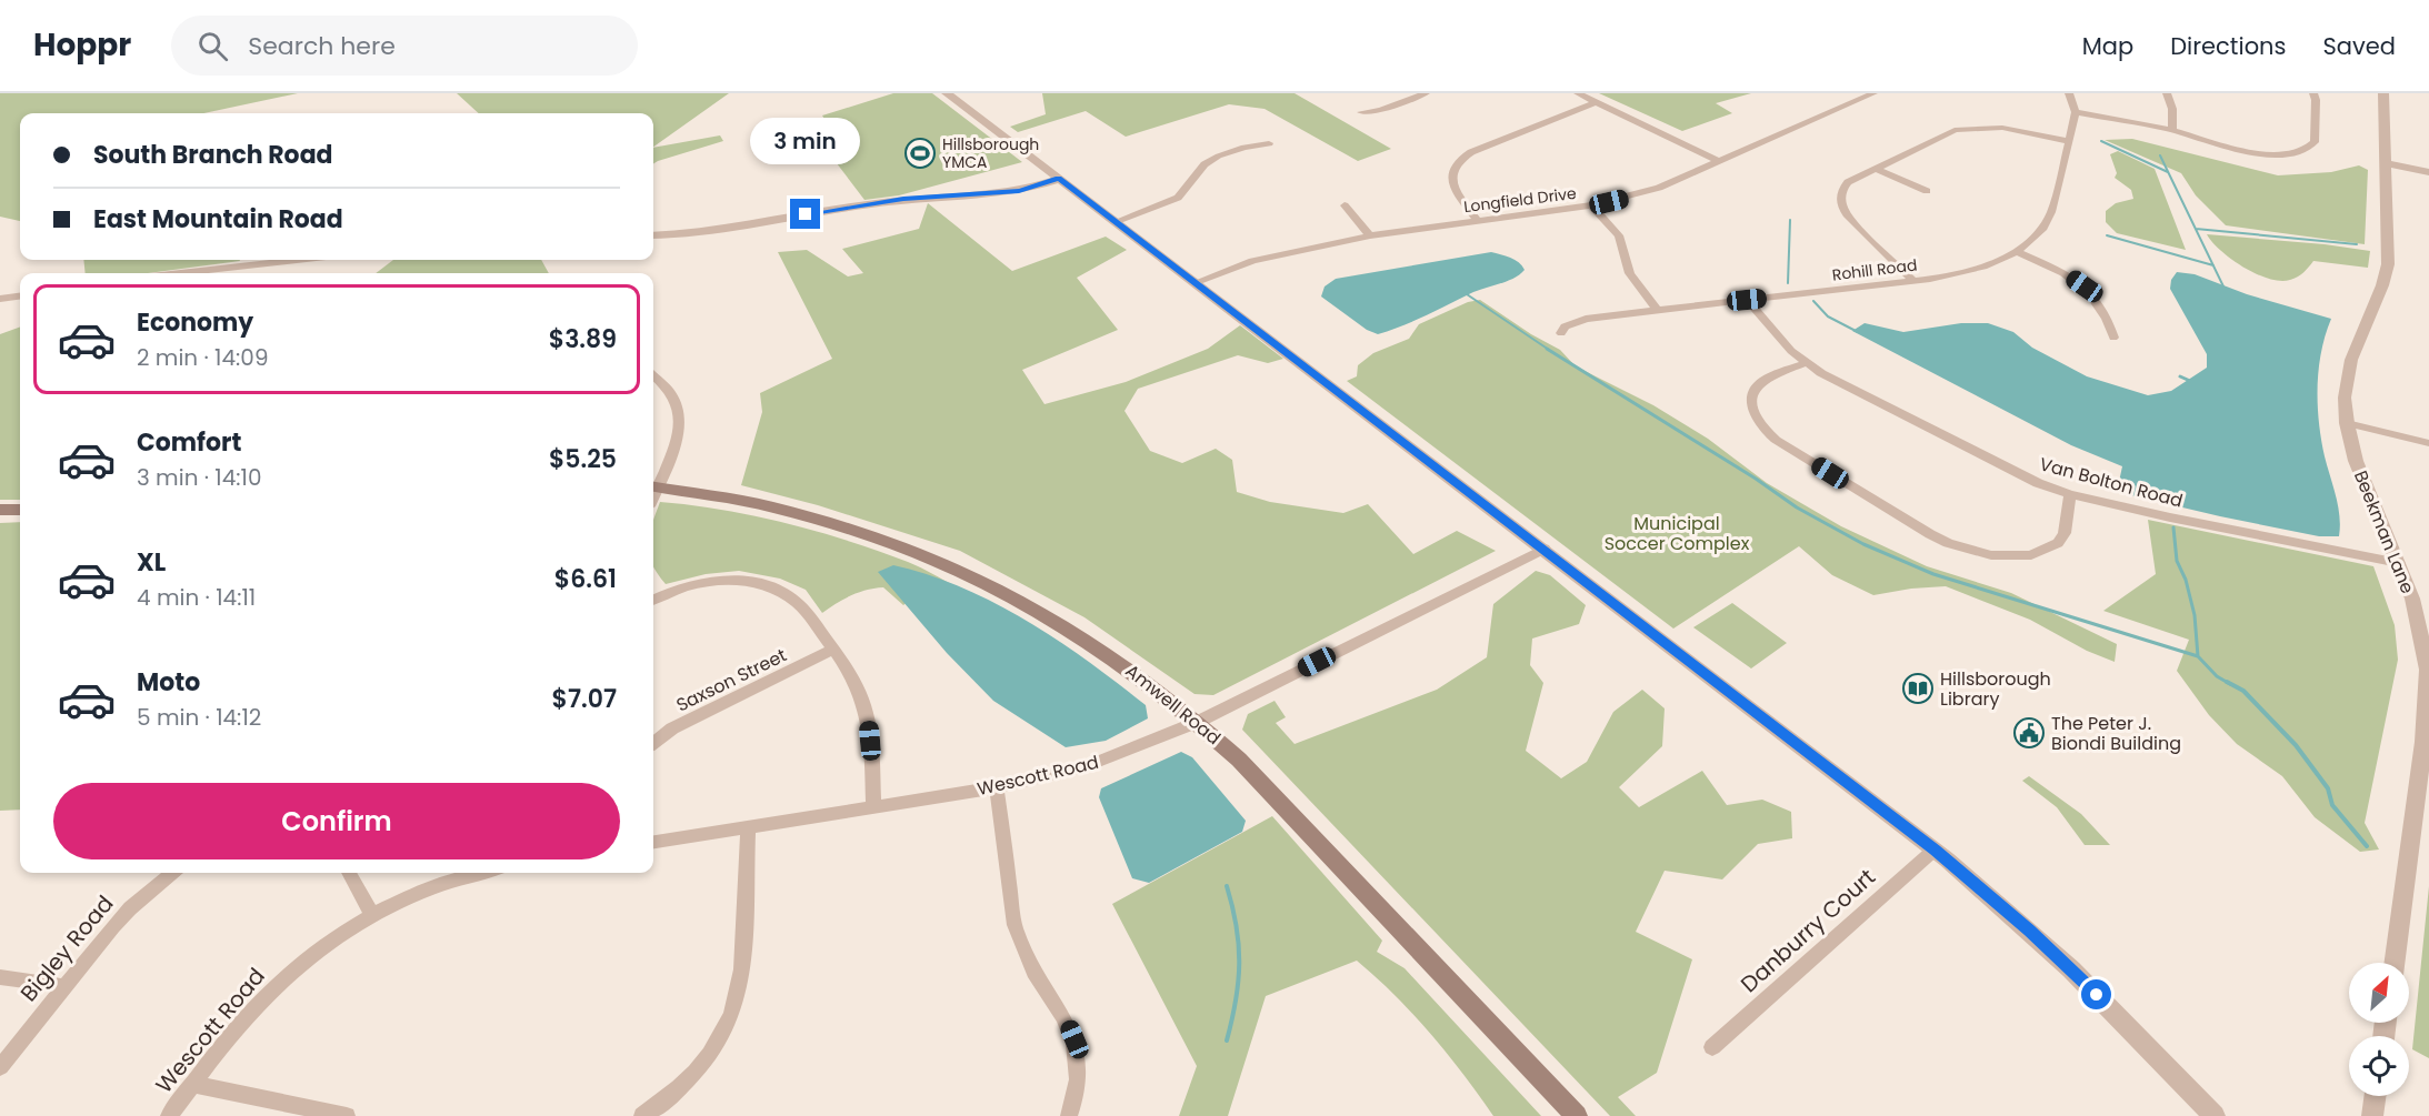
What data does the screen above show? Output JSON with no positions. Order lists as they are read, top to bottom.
{
  "streets": {
    "main road": ["Amwell Road"],
    "street": [
      "Longfield Drive",
      "Rohill Road",
      "Van Bolton Road",
      "Beekman Lane",
      "Saxson Street",
      "Wescott Road",
      "Danburry Court",
      "Bigley Road"
    ]
  },
  "crossings": [
    ["Rohill Road", "Van Bolton Road"],
    ["Van Bolton Road", "Beekman Lane"],
    ["Amwell Road", "Wescott Road"]
  ],
  "parks": ["Municipal Soccer Complex"],
  "places": {
    "sports": ["Hillsborough YMCA"],
    "library": ["Hillsborough Library"],
    "public building": ["The Peter J. Biondi Building"]
  },
  "north": "top right",
  "page": {
    "header": "Hoppr",
    "search": "Search here",
    "nav": ["Map", "Directions", "Saved"],
    "banner": ["South Branch Road", "East Mountain Road"],
    "bubble": "3 min",
    "list": [
      {
        "name": "Economy",
        "note": "2 min · 14:09",
        "value": "$3.89"
      },
      {
        "name": "Comfort",
        "note": "3 min · 14:10",
        "value": "$5.25"
      },
      {
        "name": "XL",
        "note": "4 min · 14:11",
        "value": "$6.61"
      },
      {
        "name": "Moto",
        "note": "5 min · 14:12",
        "value": "$7.07"
      }
    ],
    "buttons": "Confirm"
  }
}
